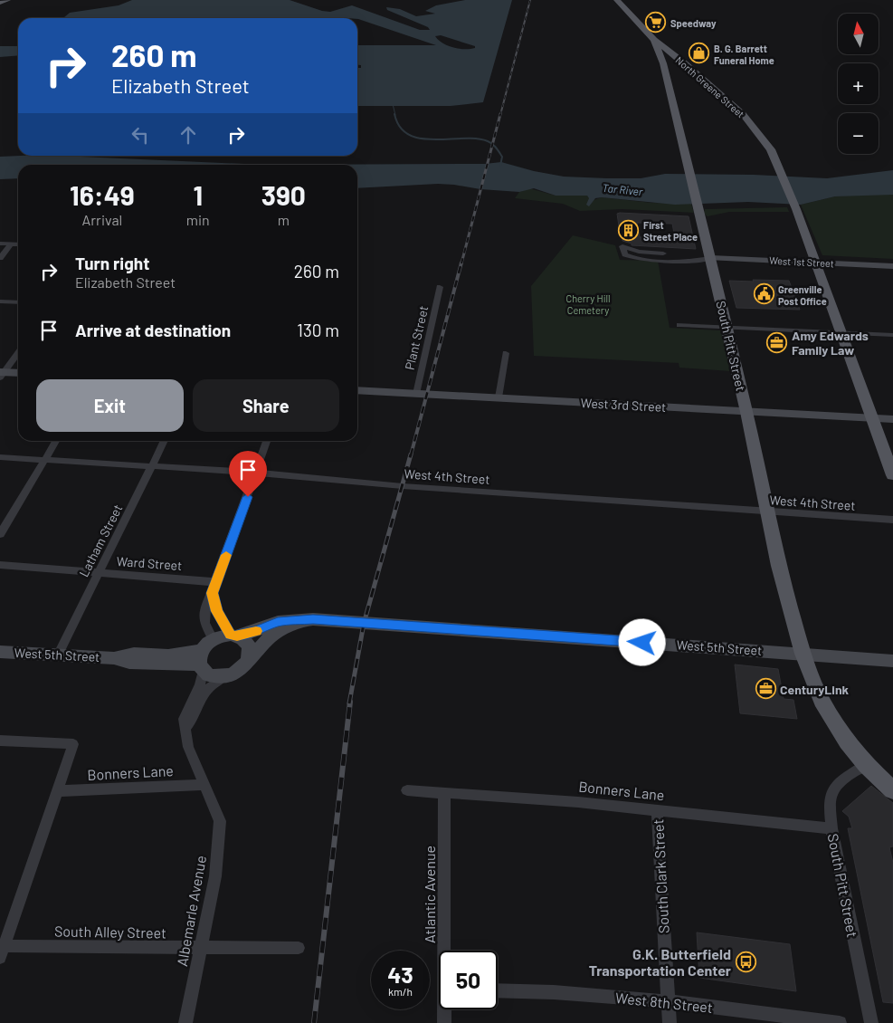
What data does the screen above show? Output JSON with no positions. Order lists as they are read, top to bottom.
{
  "streets": {
    "main road": [
      "North Greene Street",
      "West 1st Street",
      "South Pitt Street",
      "West 3rd Street",
      "West 5th Street"
    ],
    "street": [
      "Plant Street",
      "West 4th Street",
      "Latham Street",
      "Ward Street",
      "Bonners Lane",
      "South Clark Street",
      "Atlantic Avenue",
      "Albemarle Avenue",
      "South Alley Street",
      "West 8th Street"
    ]
  },
  "crossings": [
    ["North Greene Street", "West 1st Street"],
    ["North Greene Street", "South Pitt Street"],
    ["North Greene Street", "West 3rd Street"],
    ["West 1st Street", "South Pitt Street"],
    ["Plant Street", "West 3rd Street"],
    ["South Pitt Street", "West 3rd Street"],
    ["South Pitt Street", "West 4th Street"],
    ["South Pitt Street", "West 5th Street"],
    ["South Pitt Street", "Bonners Lane"],
    ["West 4th Street", "Latham Street"],
    ["Latham Street", "Ward Street"],
    ["Latham Street", "West 5th Street"],
    ["West 5th Street", "Albemarle Avenue"],
    ["Bonners Lane", "South Clark Street"],
    ["Bonners Lane", "Atlantic Avenue"],
    ["Bonners Lane", "Albemarle Avenue"],
    ["South Clark Street", "West 8th Street"],
    ["Albemarle Avenue", "South Alley Street"]
  ],
  "water": ["Tar River"],
  "parks": ["Cherry Hill Cemetery"],
  "places": {
    "supermarket": ["Speedway"],
    "shop": ["B. G. Barrett Funeral Home"],
    "building": ["First Street Place"],
    "public building": ["Greenville Post Office"],
    "office": ["Amy Edwards Family Law", "CenturyLink"],
    "bus stop": ["G.K. Butterfield Transportation Center"]
  },
  "north": "top",
  "page": {
    "map_buttons": ["+", "−"],
    "turn": ["260 m", "Elizabeth Street"],
    "eta": [
      "16:49",
      "Arrival",
      "1",
      "min",
      "390",
      "m"
    ],
    "list": [
      {
        "name": "Turn right",
        "note": "Elizabeth Street",
        "value": "260 m"
      },
      {
        "name": "Arrive at destination",
        "value": "130 m"
      }
    ],
    "buttons": ["Exit", "Share"],
    "speed": "43 km/h",
    "limit": "50"
  }
}
